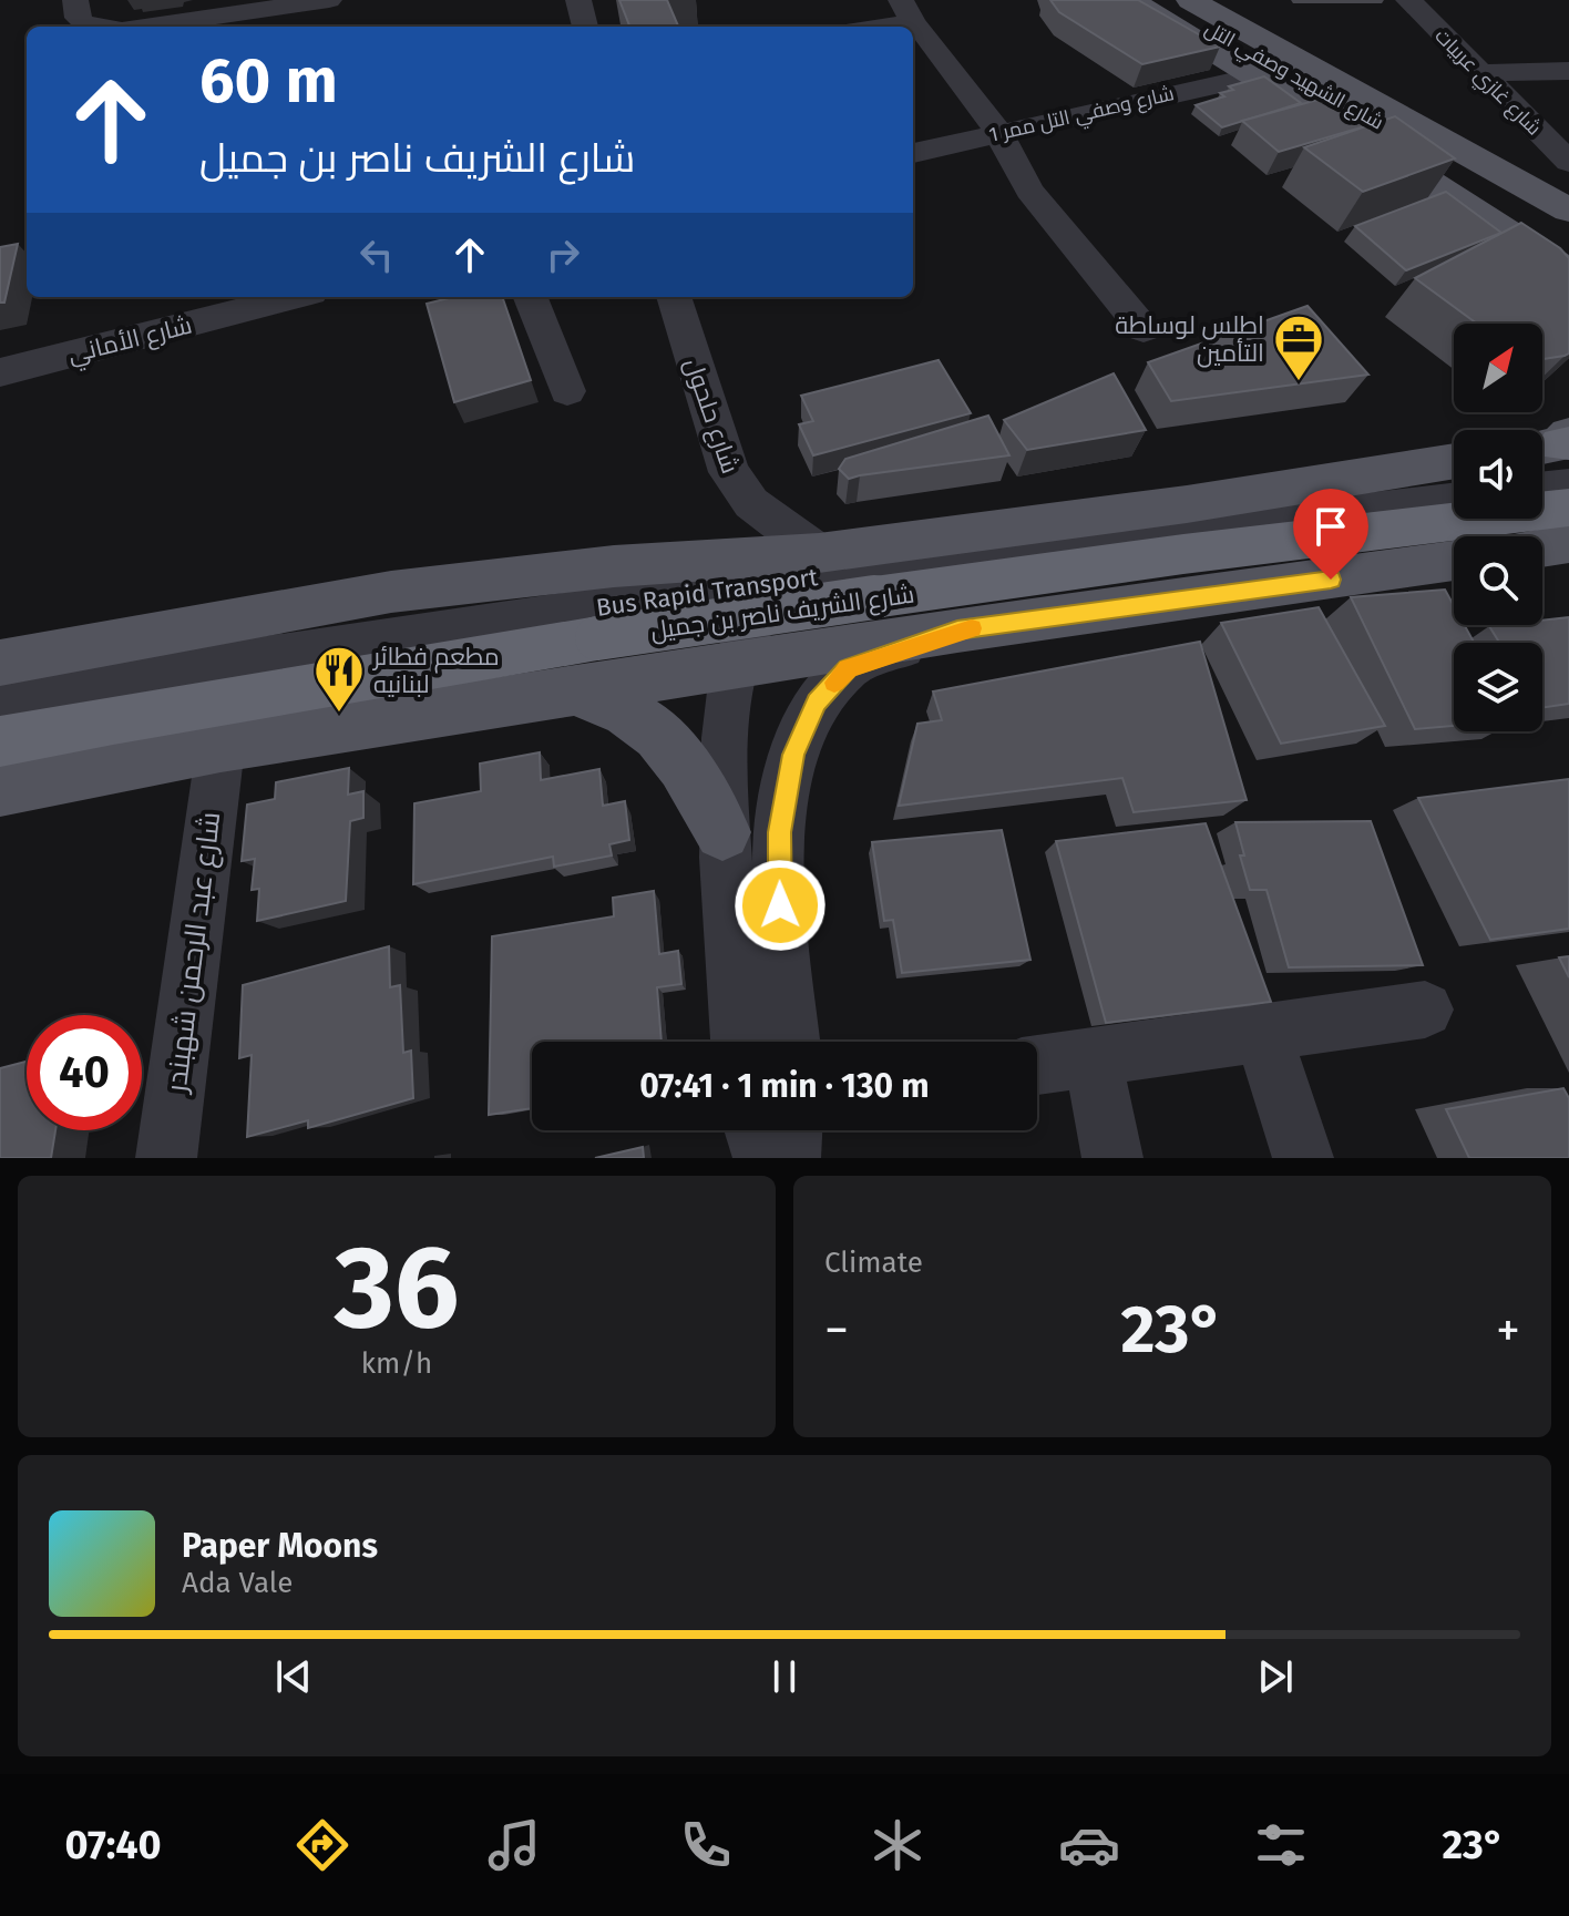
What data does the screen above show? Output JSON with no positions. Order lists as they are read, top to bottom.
{
  "streets": {
    "highway": ["شارع الشريف ناصر بن جميل"],
    "main road": ["شارع الشهيد وصفي التل"],
    "street": [
      "شارع غازي عربيات",
      "شارع وصفي التل ممر 1",
      "شارع الأماني",
      "شارع حلحول",
      "Bus Rapid Transport",
      "شارع عبد الرحمن شهبندر"
    ]
  },
  "crossings": [
    ["شارع حلحول", "Bus Rapid Transport"],
    ["شارع الشريف ناصر بن جميل", "شارع عبد الرحمن شهبندر"]
  ],
  "places": {
    "office": ["اطلس لوساطة التأمين"],
    "restaurant": ["مطعم فطائر لبنانيه"]
  },
  "north": "top right",
  "page": {
    "turn": ["60 m", "شارع الشريف ناصر بن جميل"],
    "limit": "40",
    "trip": "07:41 · 1 min · 130 m",
    "tile": [
      ["36", "km/h"],
      "Climate"
    ],
    "heat": ["−", "23°", "+"],
    "song": ["Paper Moons", "Ada Vale"],
    "tabs": ["07:40", "23°"]
  }
}
